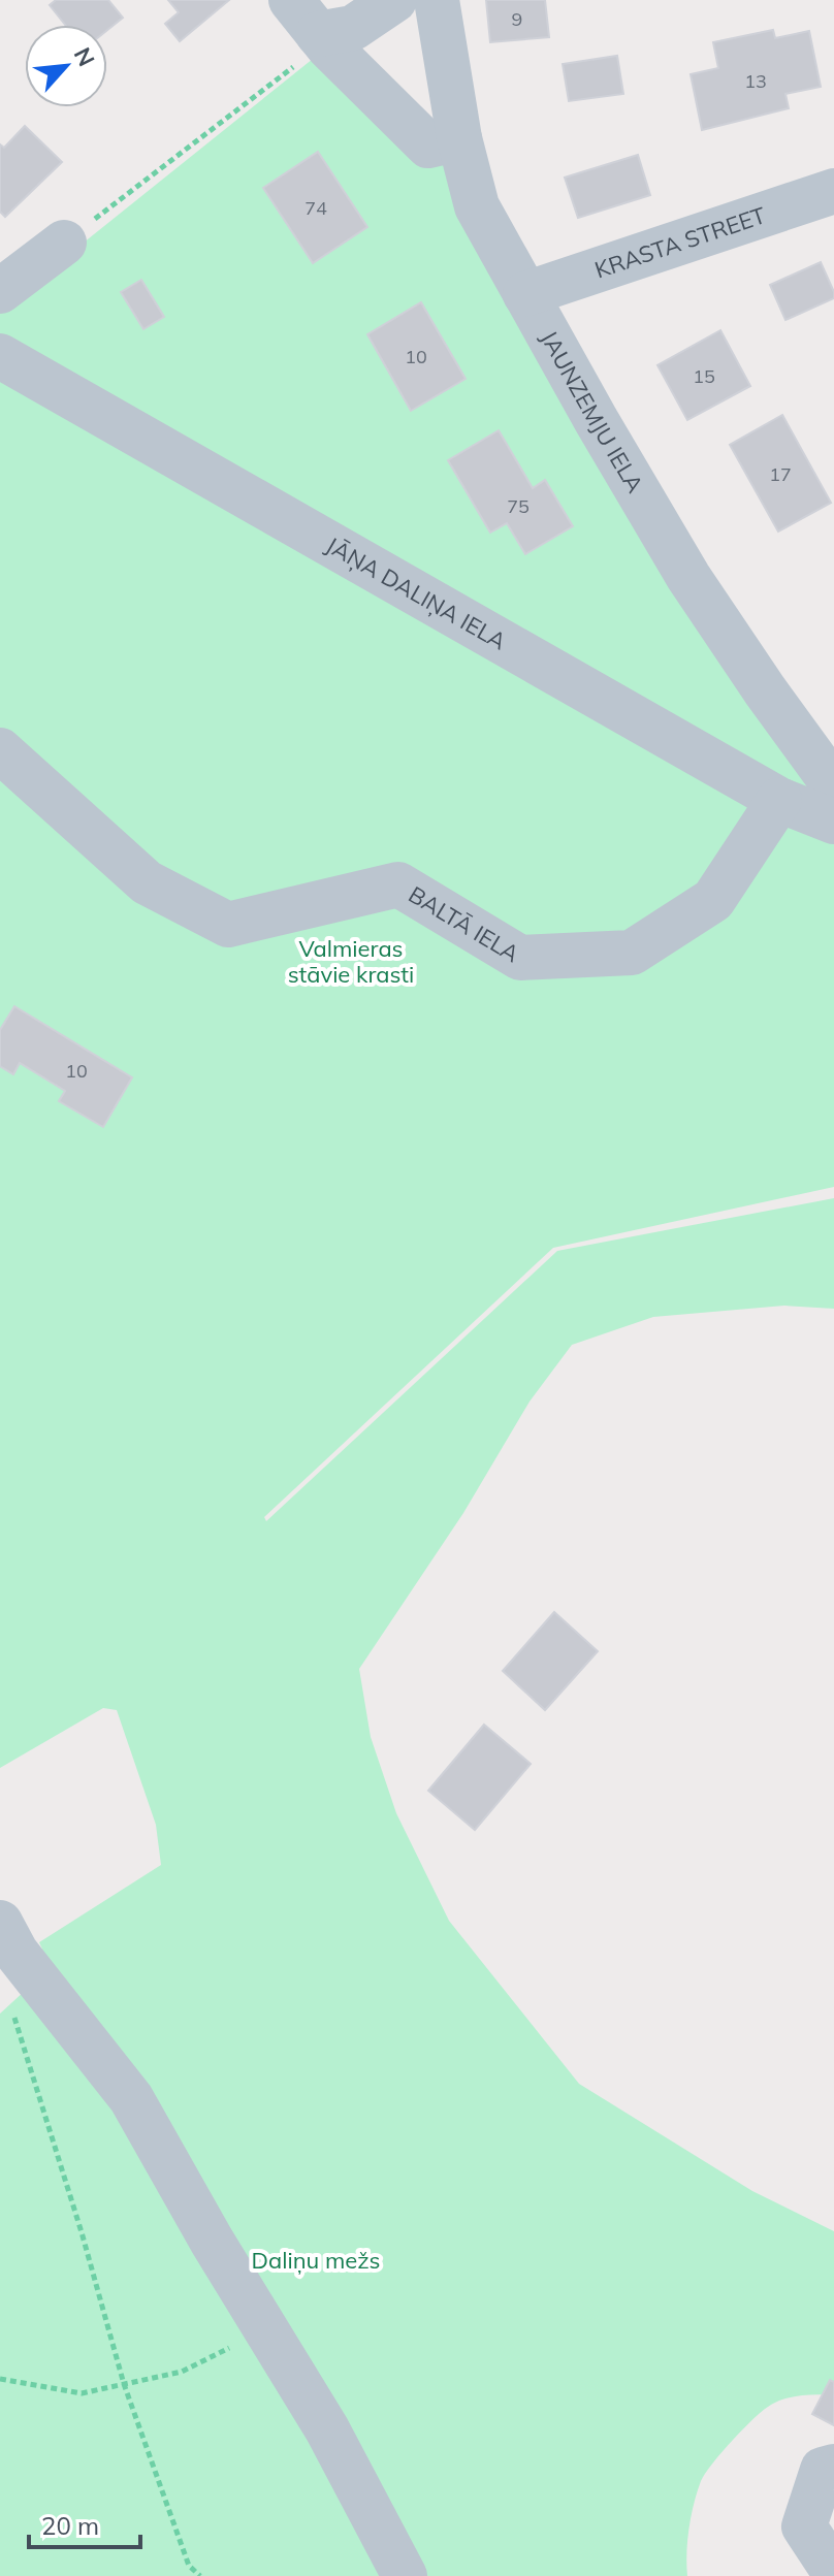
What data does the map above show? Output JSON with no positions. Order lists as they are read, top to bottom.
{
  "streets": {
    "street": [
      "KRASTA STREET",
      "JAUNZEMJU IELA",
      "JĀŅA DALIŅA IELA",
      "BALTĀ IELA"
    ]
  },
  "crossings": [
    ["KRASTA STREET", "JAUNZEMJU IELA"],
    ["JĀŅA DALIŅA IELA", "BALTĀ IELA"]
  ],
  "parks": ["Valmieras stāvie krasti", "Daliņu mežs"],
  "house_numbers": [
    "9",
    "13",
    "74",
    "10",
    "15",
    "17",
    "75",
    "10"
  ],
  "scale_bar": "20 m",
  "north": "top right"
}
